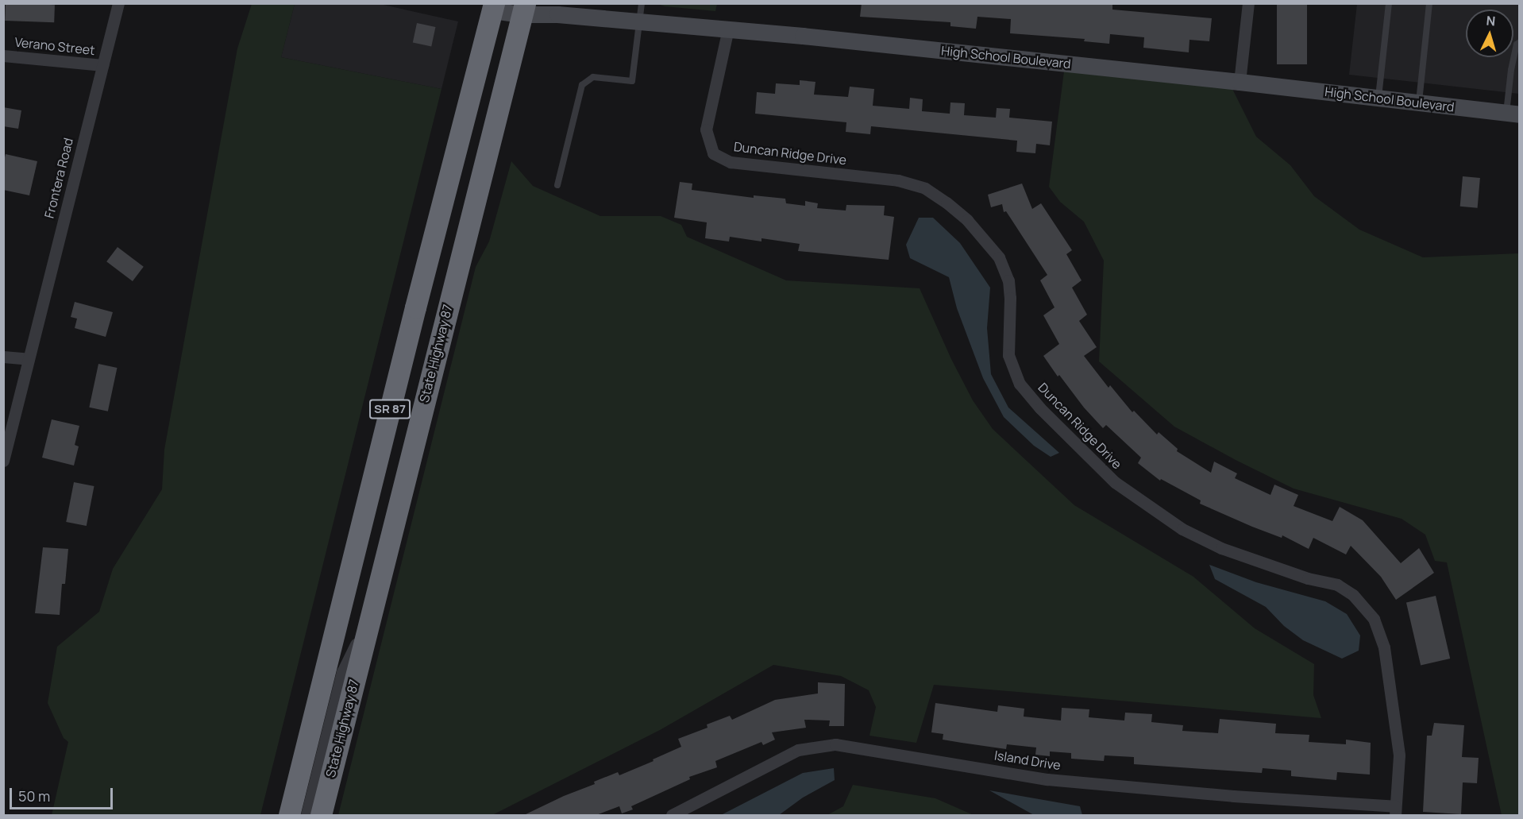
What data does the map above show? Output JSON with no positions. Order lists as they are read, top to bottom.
{
  "streets": {
    "highway": ["State Highway 87", "SR 87"],
    "street": [
      "Verano Street",
      "High School Boulevard",
      "Duncan Ridge Drive",
      "Frontera Road",
      "Island Drive"
    ]
  },
  "crossings": [
    ["Verano Street", "Frontera Road"],
    ["High School Boulevard", "Duncan Ridge Drive"],
    ["High School Boulevard", "State Highway 87"],
    ["High School Boulevard", "SR 87"],
    ["Duncan Ridge Drive", "Island Drive"]
  ],
  "scale_bar": "50 m",
  "north": "top"
}
